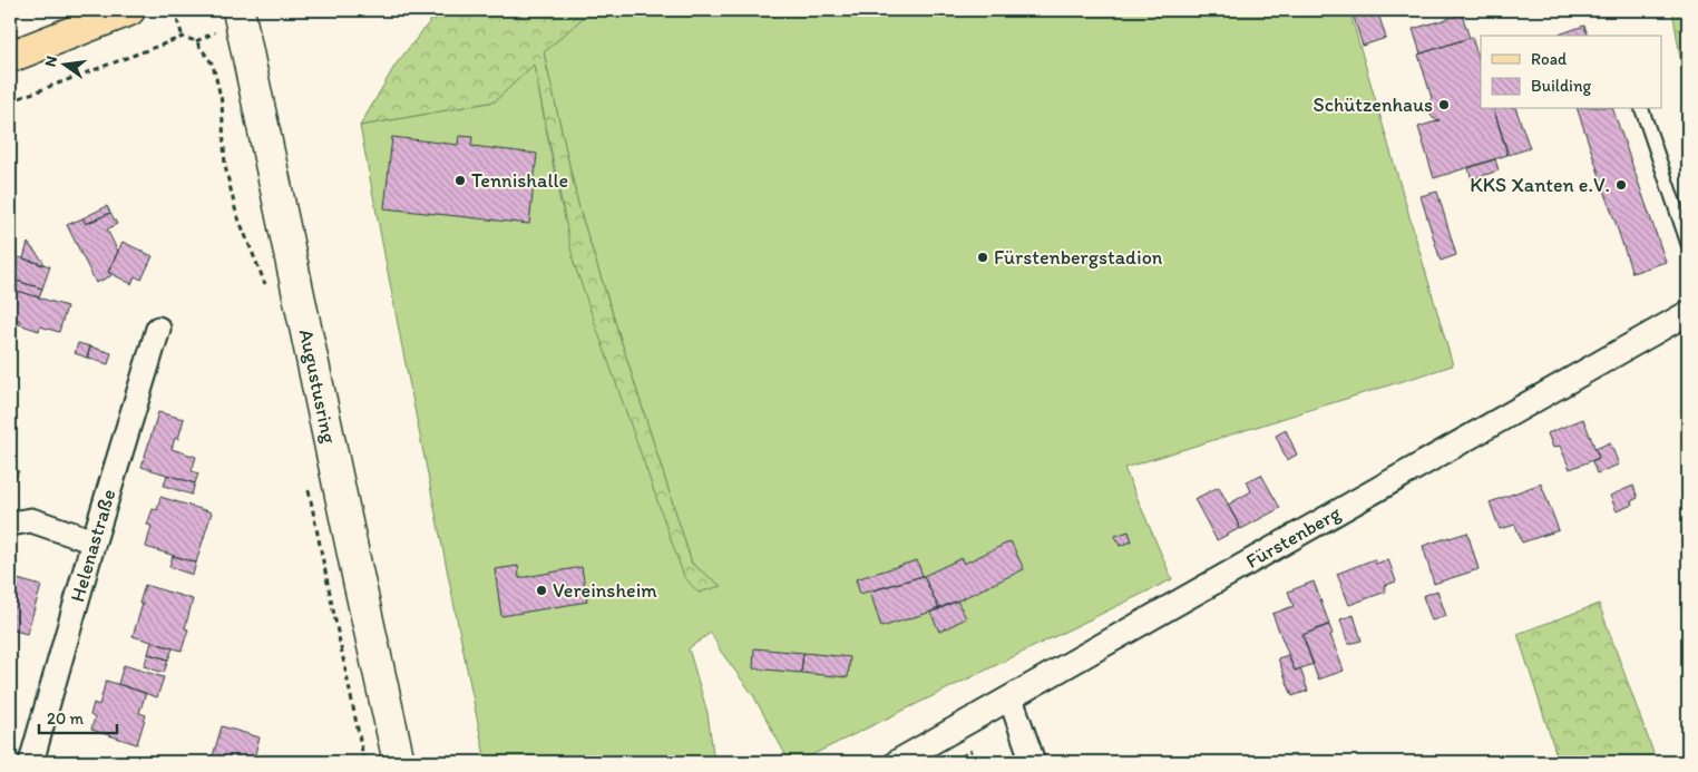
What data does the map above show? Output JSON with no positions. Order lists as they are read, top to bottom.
{
  "streets": {
    "main road": ["Augustusring"],
    "street": ["Fürstenberg", "Helenastraße"]
  },
  "places": [
    "Schützenhaus",
    "Tennishalle",
    "KKS Xanten e.V.",
    "Fürstenbergstadion",
    "Vereinsheim"
  ],
  "legend": ["Road", "Building"],
  "scale_bar": "20 m",
  "north": "left"
}
